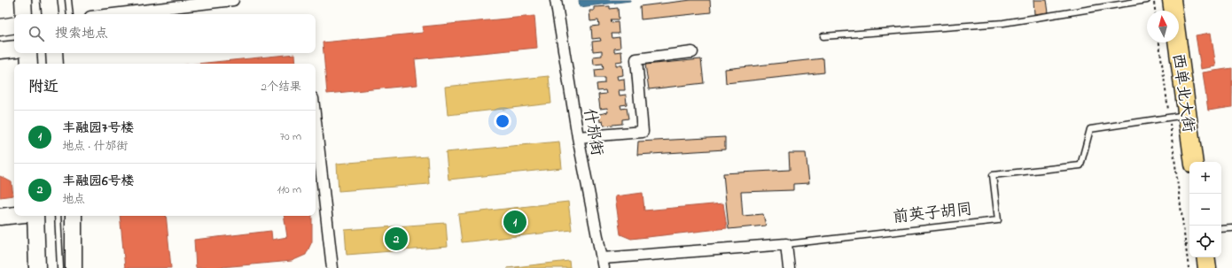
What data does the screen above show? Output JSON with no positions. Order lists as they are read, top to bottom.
{
  "streets": {
    "main road": ["西单北大街"],
    "street": ["什邡街", "前英子胡同"]
  },
  "crossings": [
    ["西单北大街", "前英子胡同"],
    ["什邡街", "前英子胡同"]
  ],
  "north": "top",
  "page": {
    "search": "搜索地点",
    "heading": ["附近", "2个结果"],
    "list": [
      {
        "mark": "1",
        "name": "丰融园7号楼",
        "note": "地点 · 什邡街",
        "value": "70 m"
      },
      {
        "mark": "2",
        "name": "丰融园6号楼",
        "note": "地点",
        "value": "110 m"
      }
    ],
    "map_buttons": ["+", "−"],
    "pins": ["1", "2"]
  }
}
